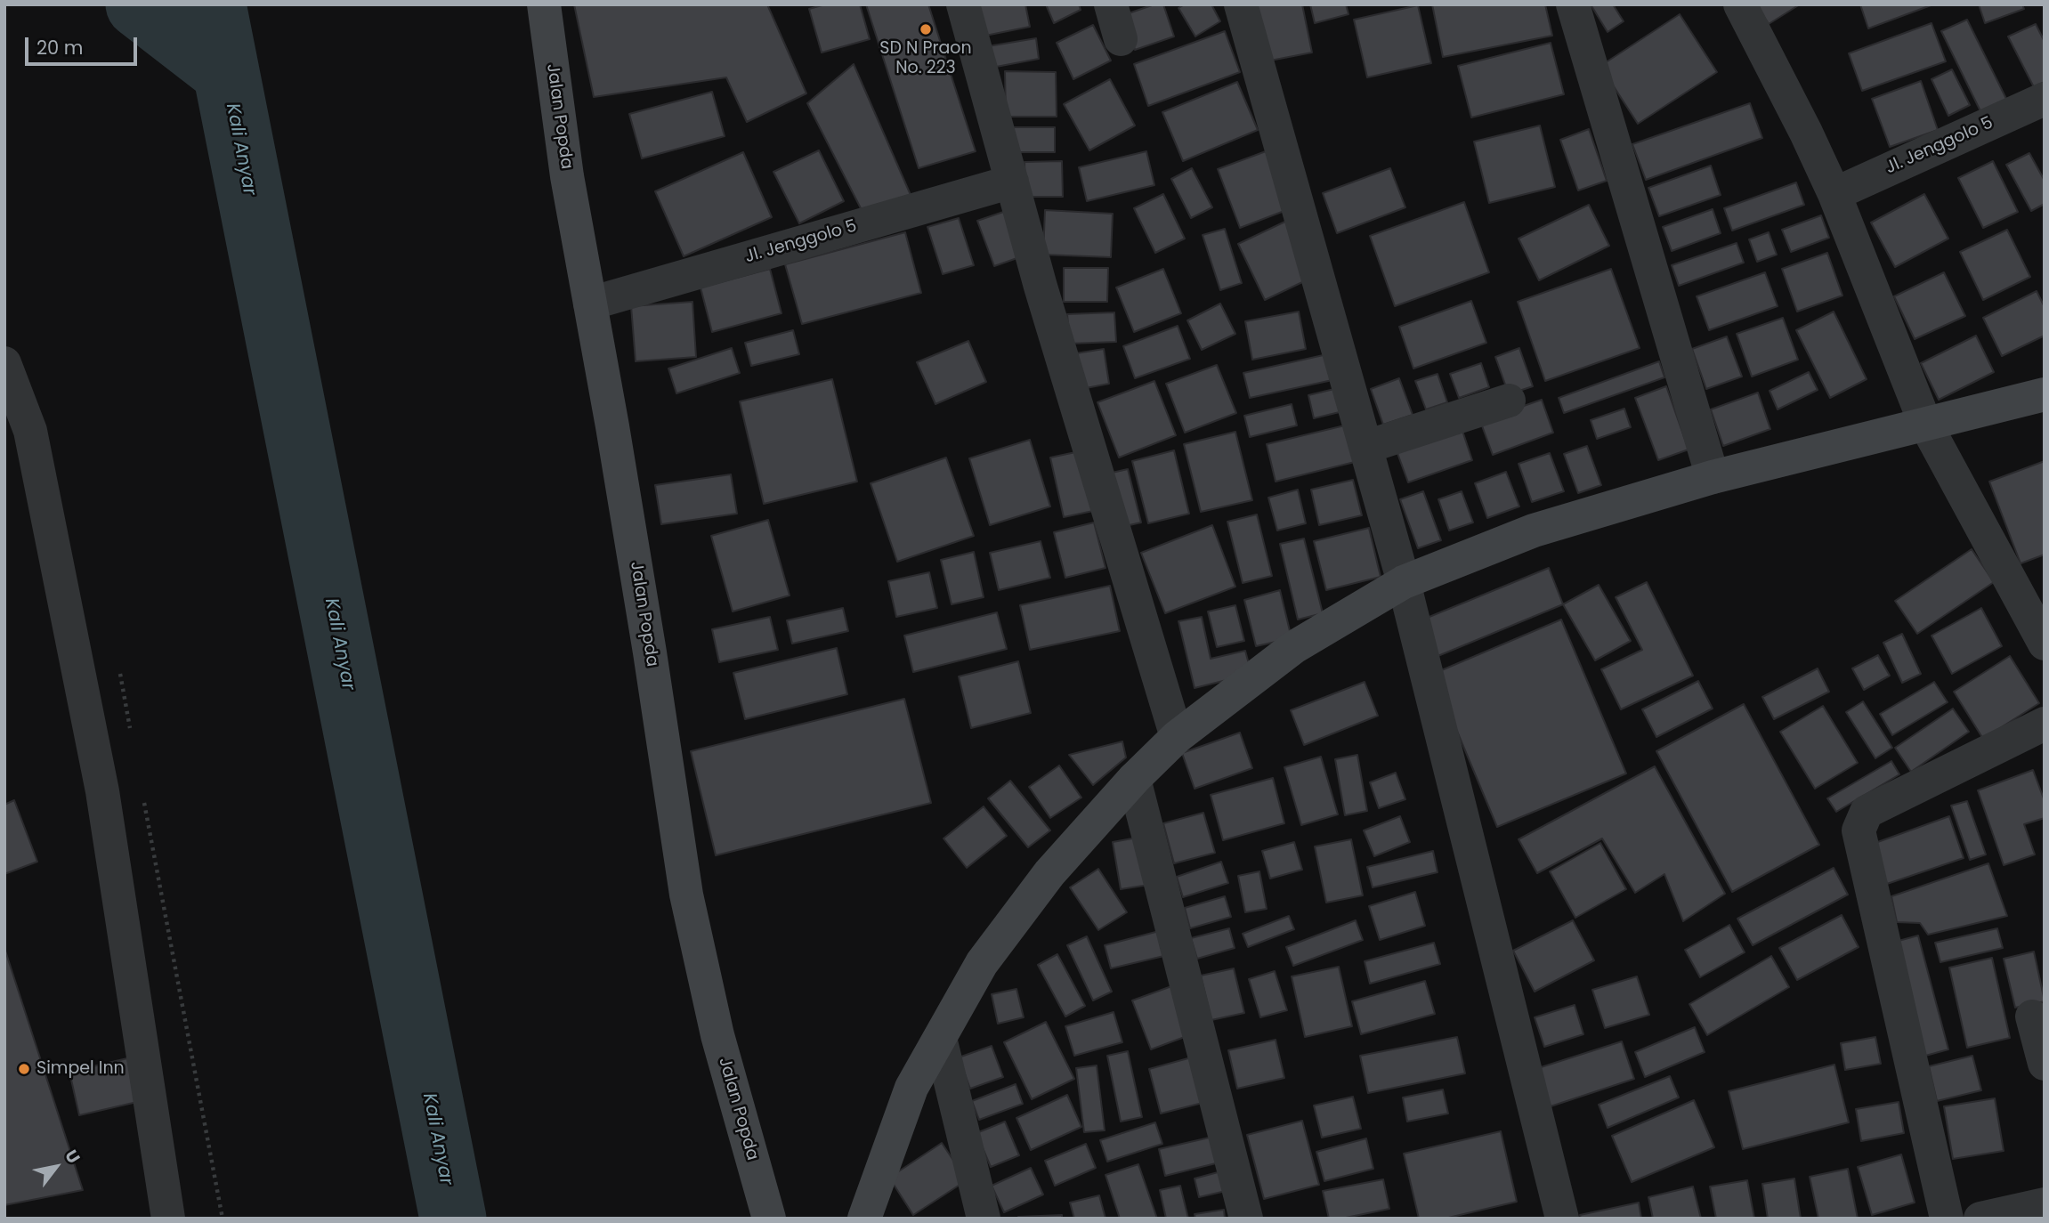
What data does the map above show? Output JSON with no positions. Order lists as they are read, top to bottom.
{
  "streets": {
    "street": ["Jalan Popda", "Jl. Jenggolo 5"]
  },
  "crossings": [
    ["Jalan Popda", "Jl. Jenggolo 5"]
  ],
  "water": ["Kali Anyar"],
  "places": ["SD N Praon No. 223", "Simpel Inn"],
  "scale_bar": "20 m",
  "north": "top right"
}
